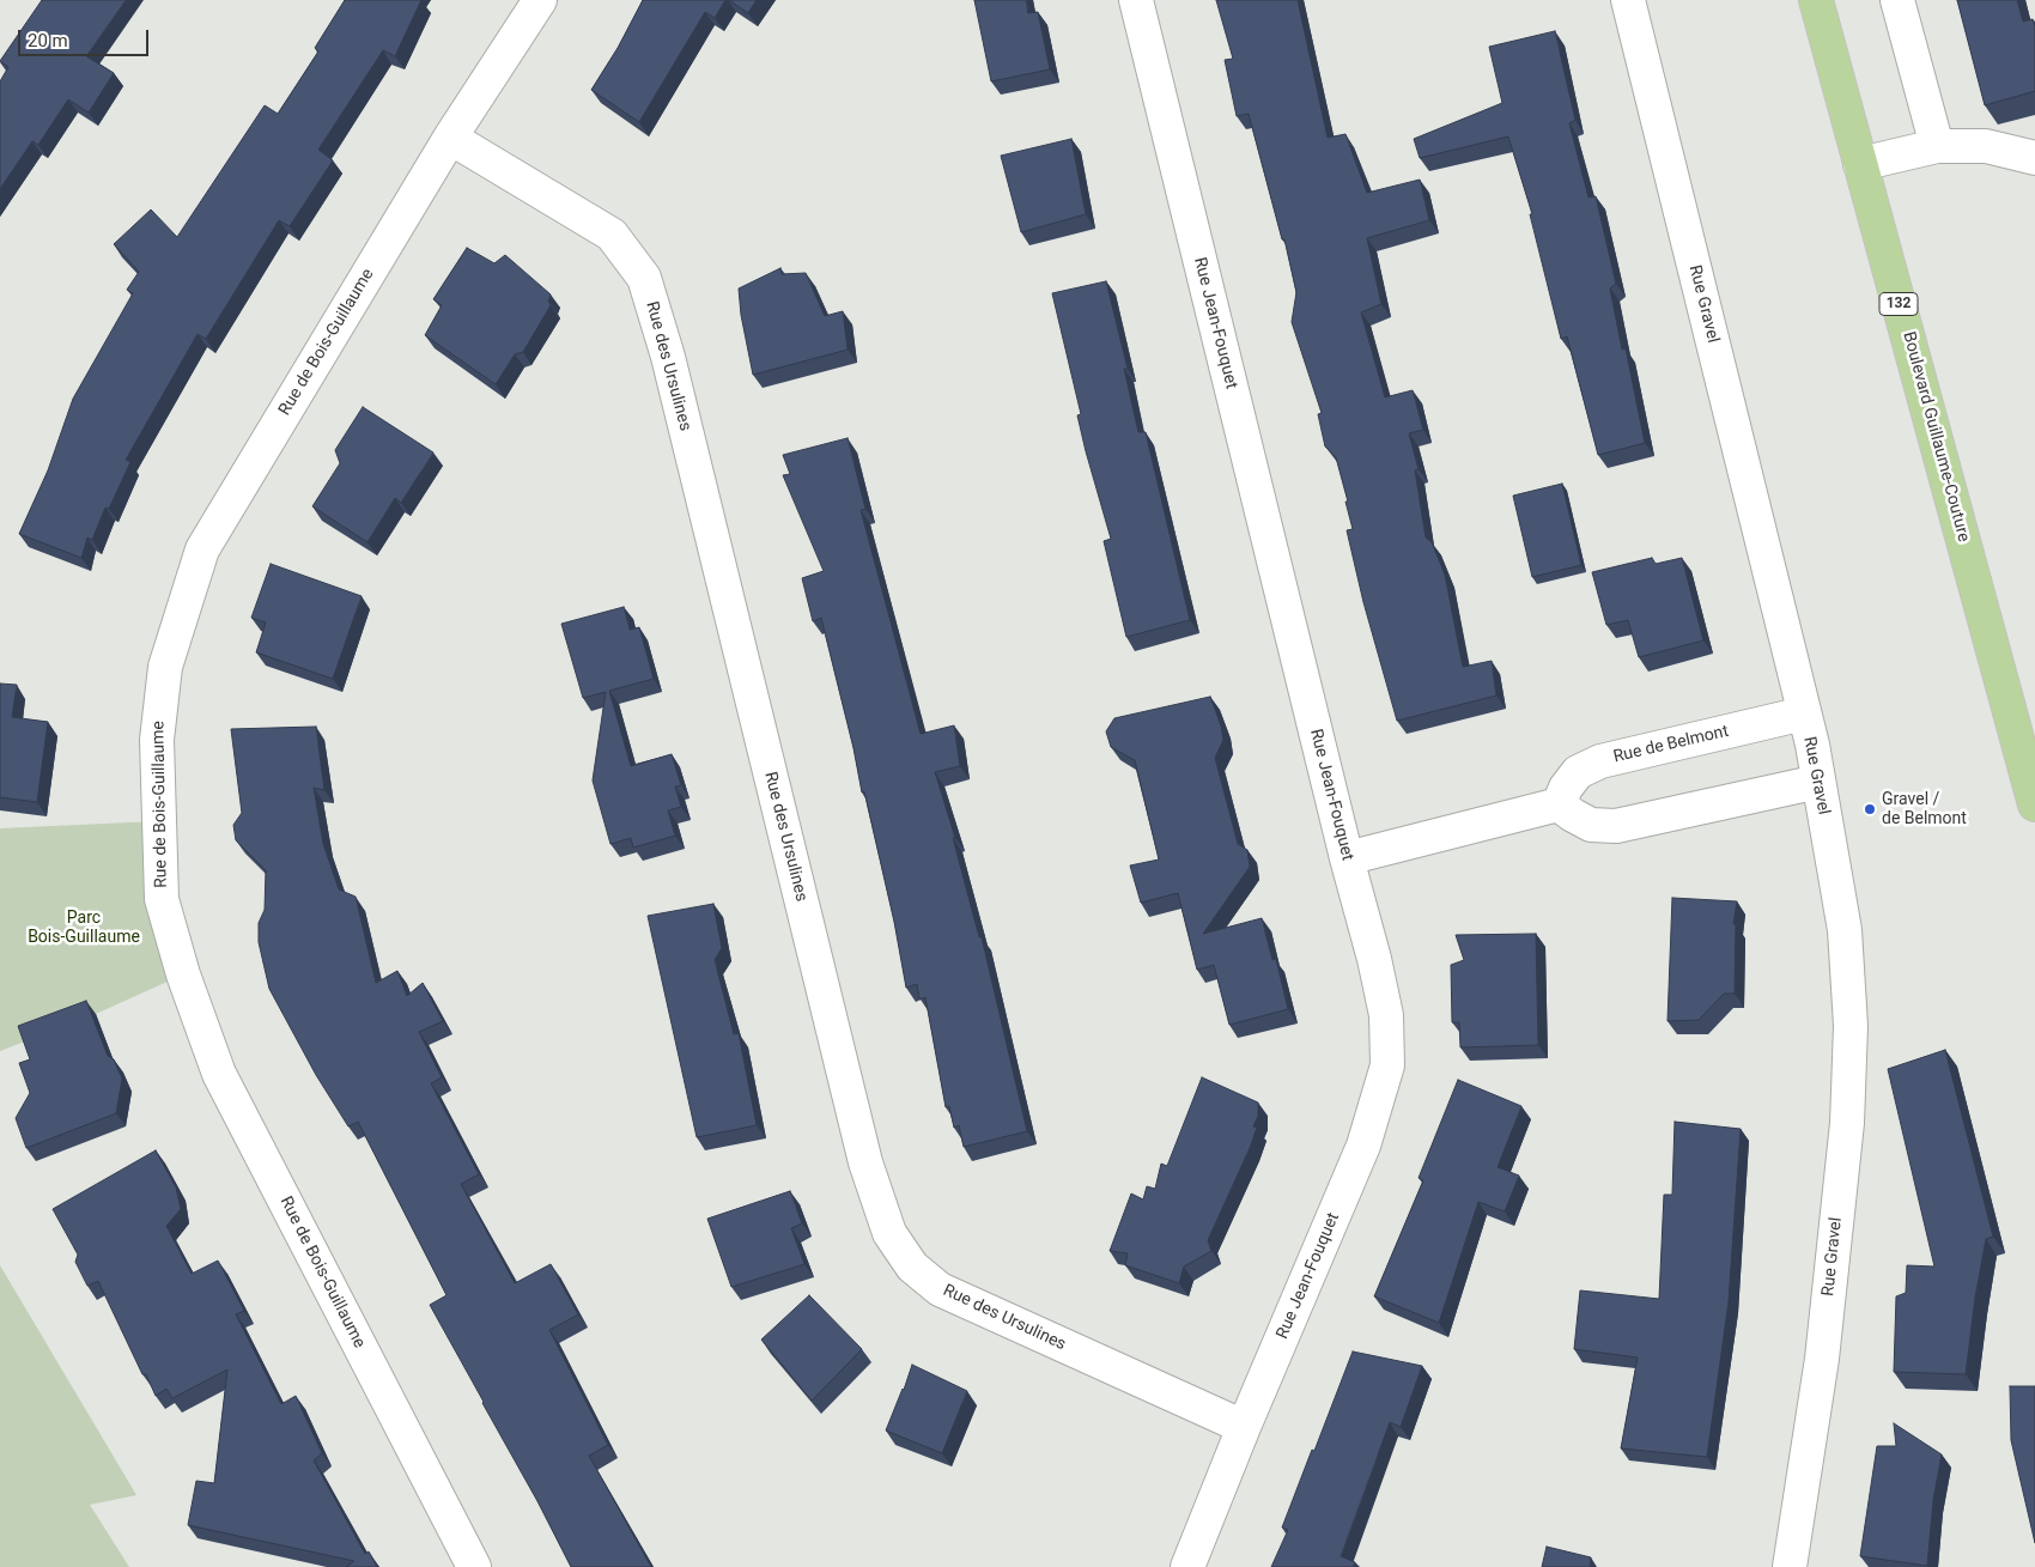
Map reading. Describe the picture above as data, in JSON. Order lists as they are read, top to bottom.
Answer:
{
  "streets": {
    "main road": ["132", "Boulevard Guillaume-Couture"],
    "street": [
      "Rue Gravel",
      "Rue Jean-Fouquet",
      "Rue de Bois-Guillaume",
      "Rue des Ursulines",
      "Rue de Belmont"
    ]
  },
  "crossings": [
    ["Rue Gravel", "Rue de Belmont"],
    ["Rue Jean-Fouquet", "Rue des Ursulines"],
    ["Rue de Bois-Guillaume", "Rue des Ursulines"]
  ],
  "parks": ["Parc Bois-Guillaume"],
  "places": ["Gravel / de Belmont"],
  "scale_bar": "20 m"
}
